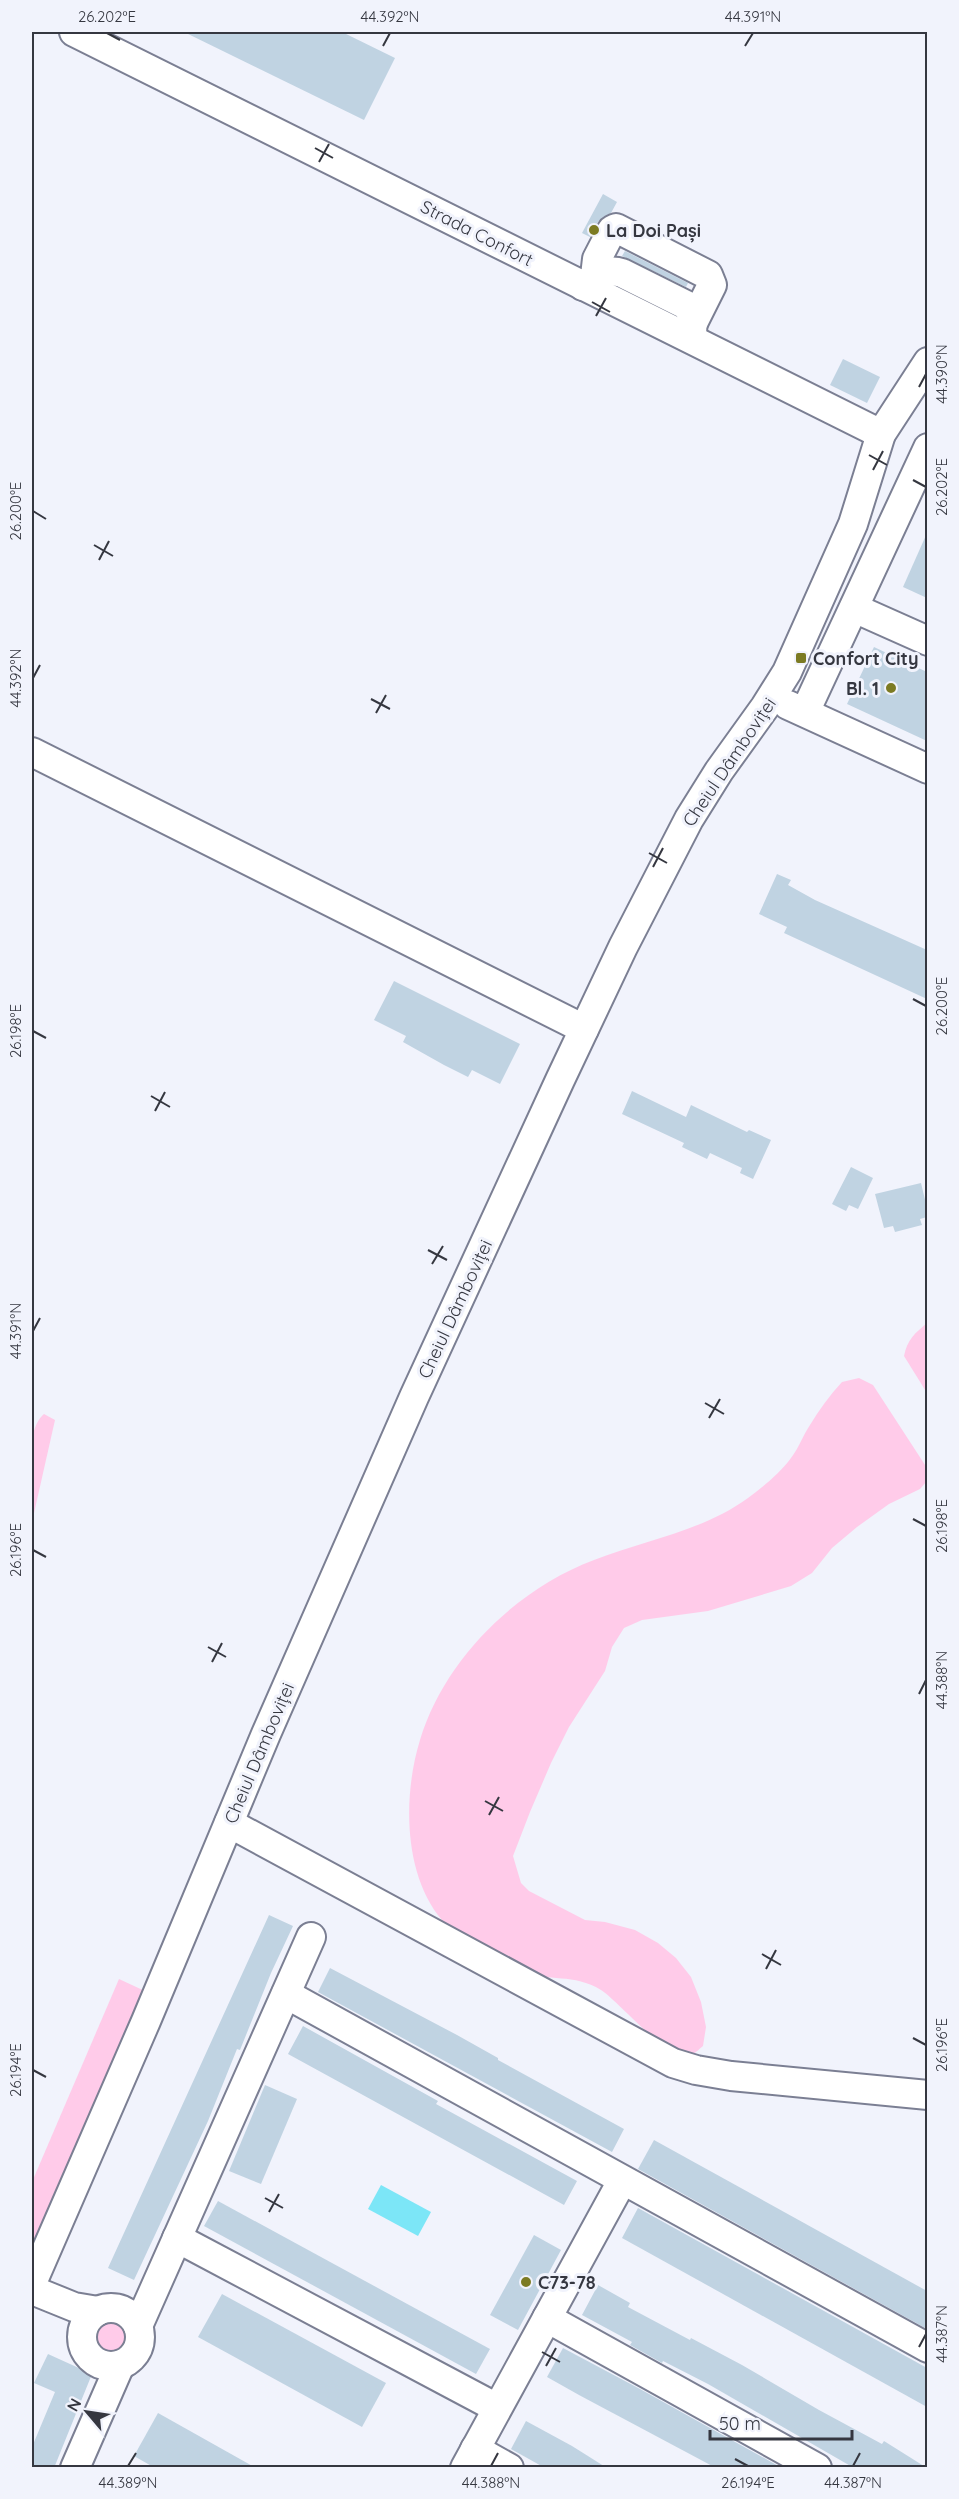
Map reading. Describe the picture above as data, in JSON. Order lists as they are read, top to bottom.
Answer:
{
  "streets": {
    "street": ["Strada Confort", "Cheiul Dâmboviței"]
  },
  "crossings": [
    ["Strada Confort", "Cheiul Dâmboviței"]
  ],
  "places": {
    "other": ["La Doi Pași", "Bl. 1", "C73-78"],
    "transit": ["Confort City"]
  },
  "scale_bar": "50 m",
  "north": "top left",
  "coordinates": [
    "26.202°E",
    "44.392°N",
    "44.391°N",
    "44.390°N",
    "26.200°E",
    "26.198°E",
    "26.196°E",
    "44.388°N",
    "26.194°E",
    "44.387°N",
    "44.389°N"
  ]
}
